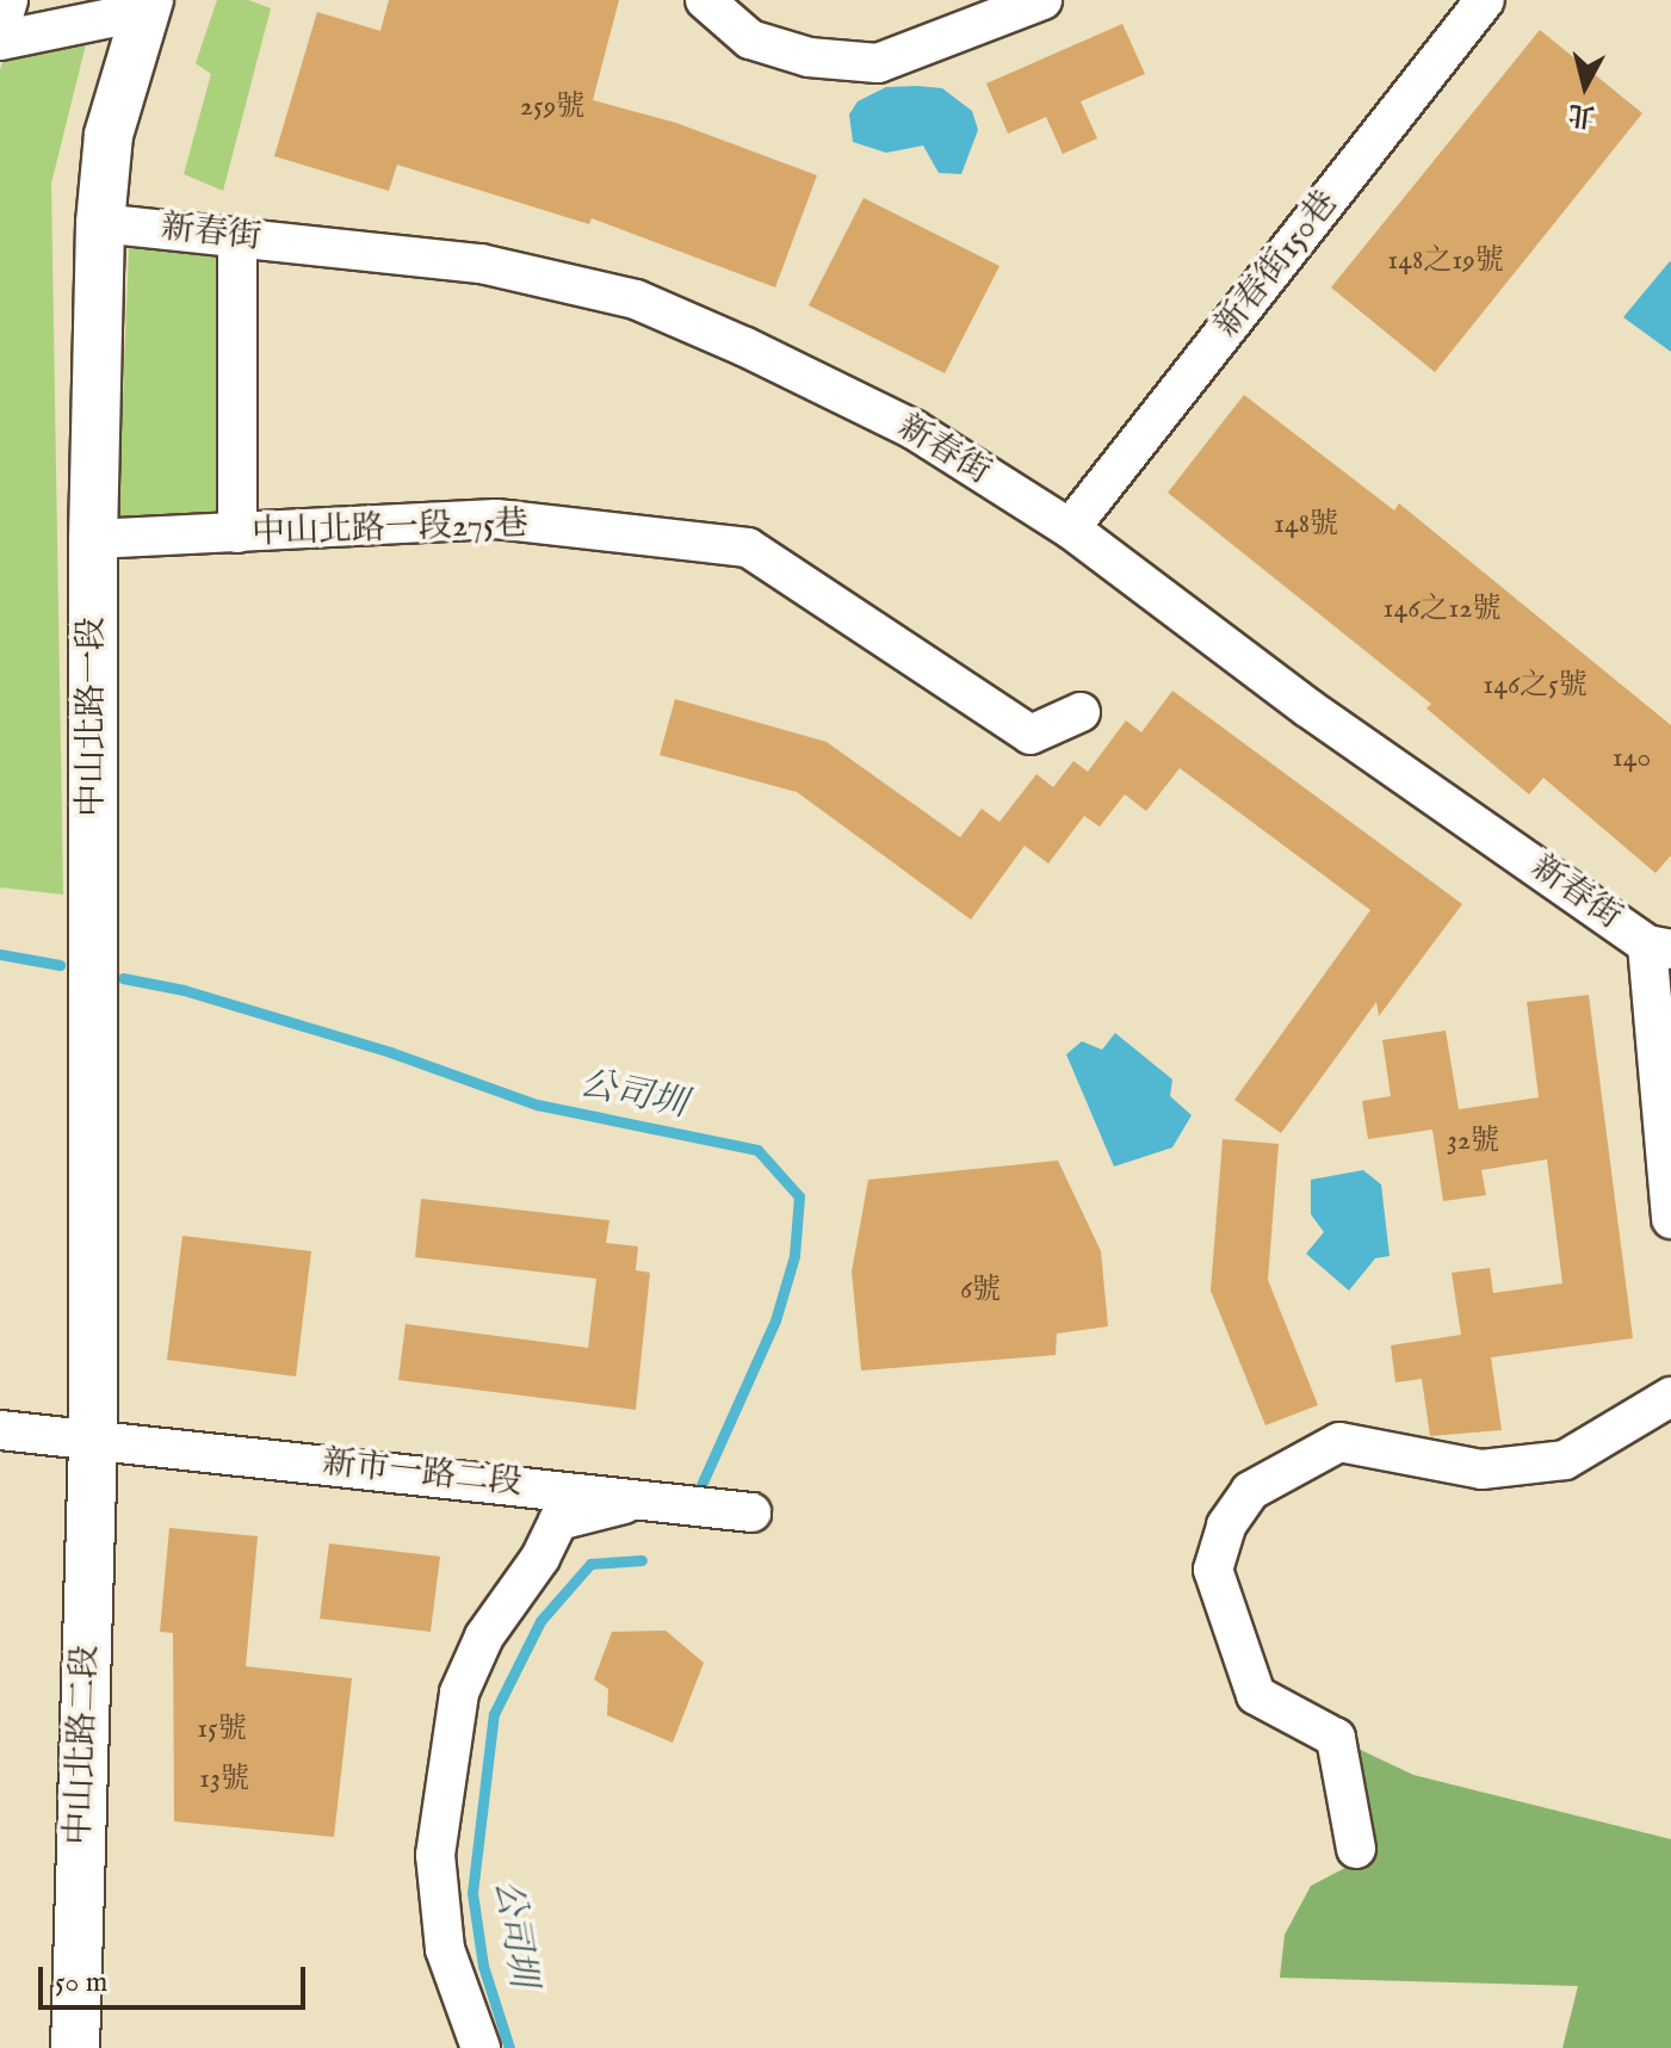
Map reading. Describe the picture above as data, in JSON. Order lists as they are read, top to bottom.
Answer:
{
  "streets": {
    "street": [
      "新春街",
      "新春街150巷",
      "中山北路一段275巷",
      "中山北路一段",
      "新市一路二段",
      "中山北路二段"
    ]
  },
  "crossings": [
    ["新春街", "新春街150巷"],
    ["新春街", "中山北路一段"],
    ["中山北路一段275巷", "中山北路一段"],
    ["中山北路一段", "新市一路二段"],
    ["中山北路一段", "中山北路二段"],
    ["新市一路二段", "中山北路二段"]
  ],
  "water": ["公司圳"],
  "house_numbers": [
    "259號",
    "148之19號",
    "148號",
    "146之12號",
    "146之5號",
    "140",
    "32號",
    "6號",
    "15號",
    "13號"
  ],
  "scale_bar": "50 m",
  "north": "bottom"
}
